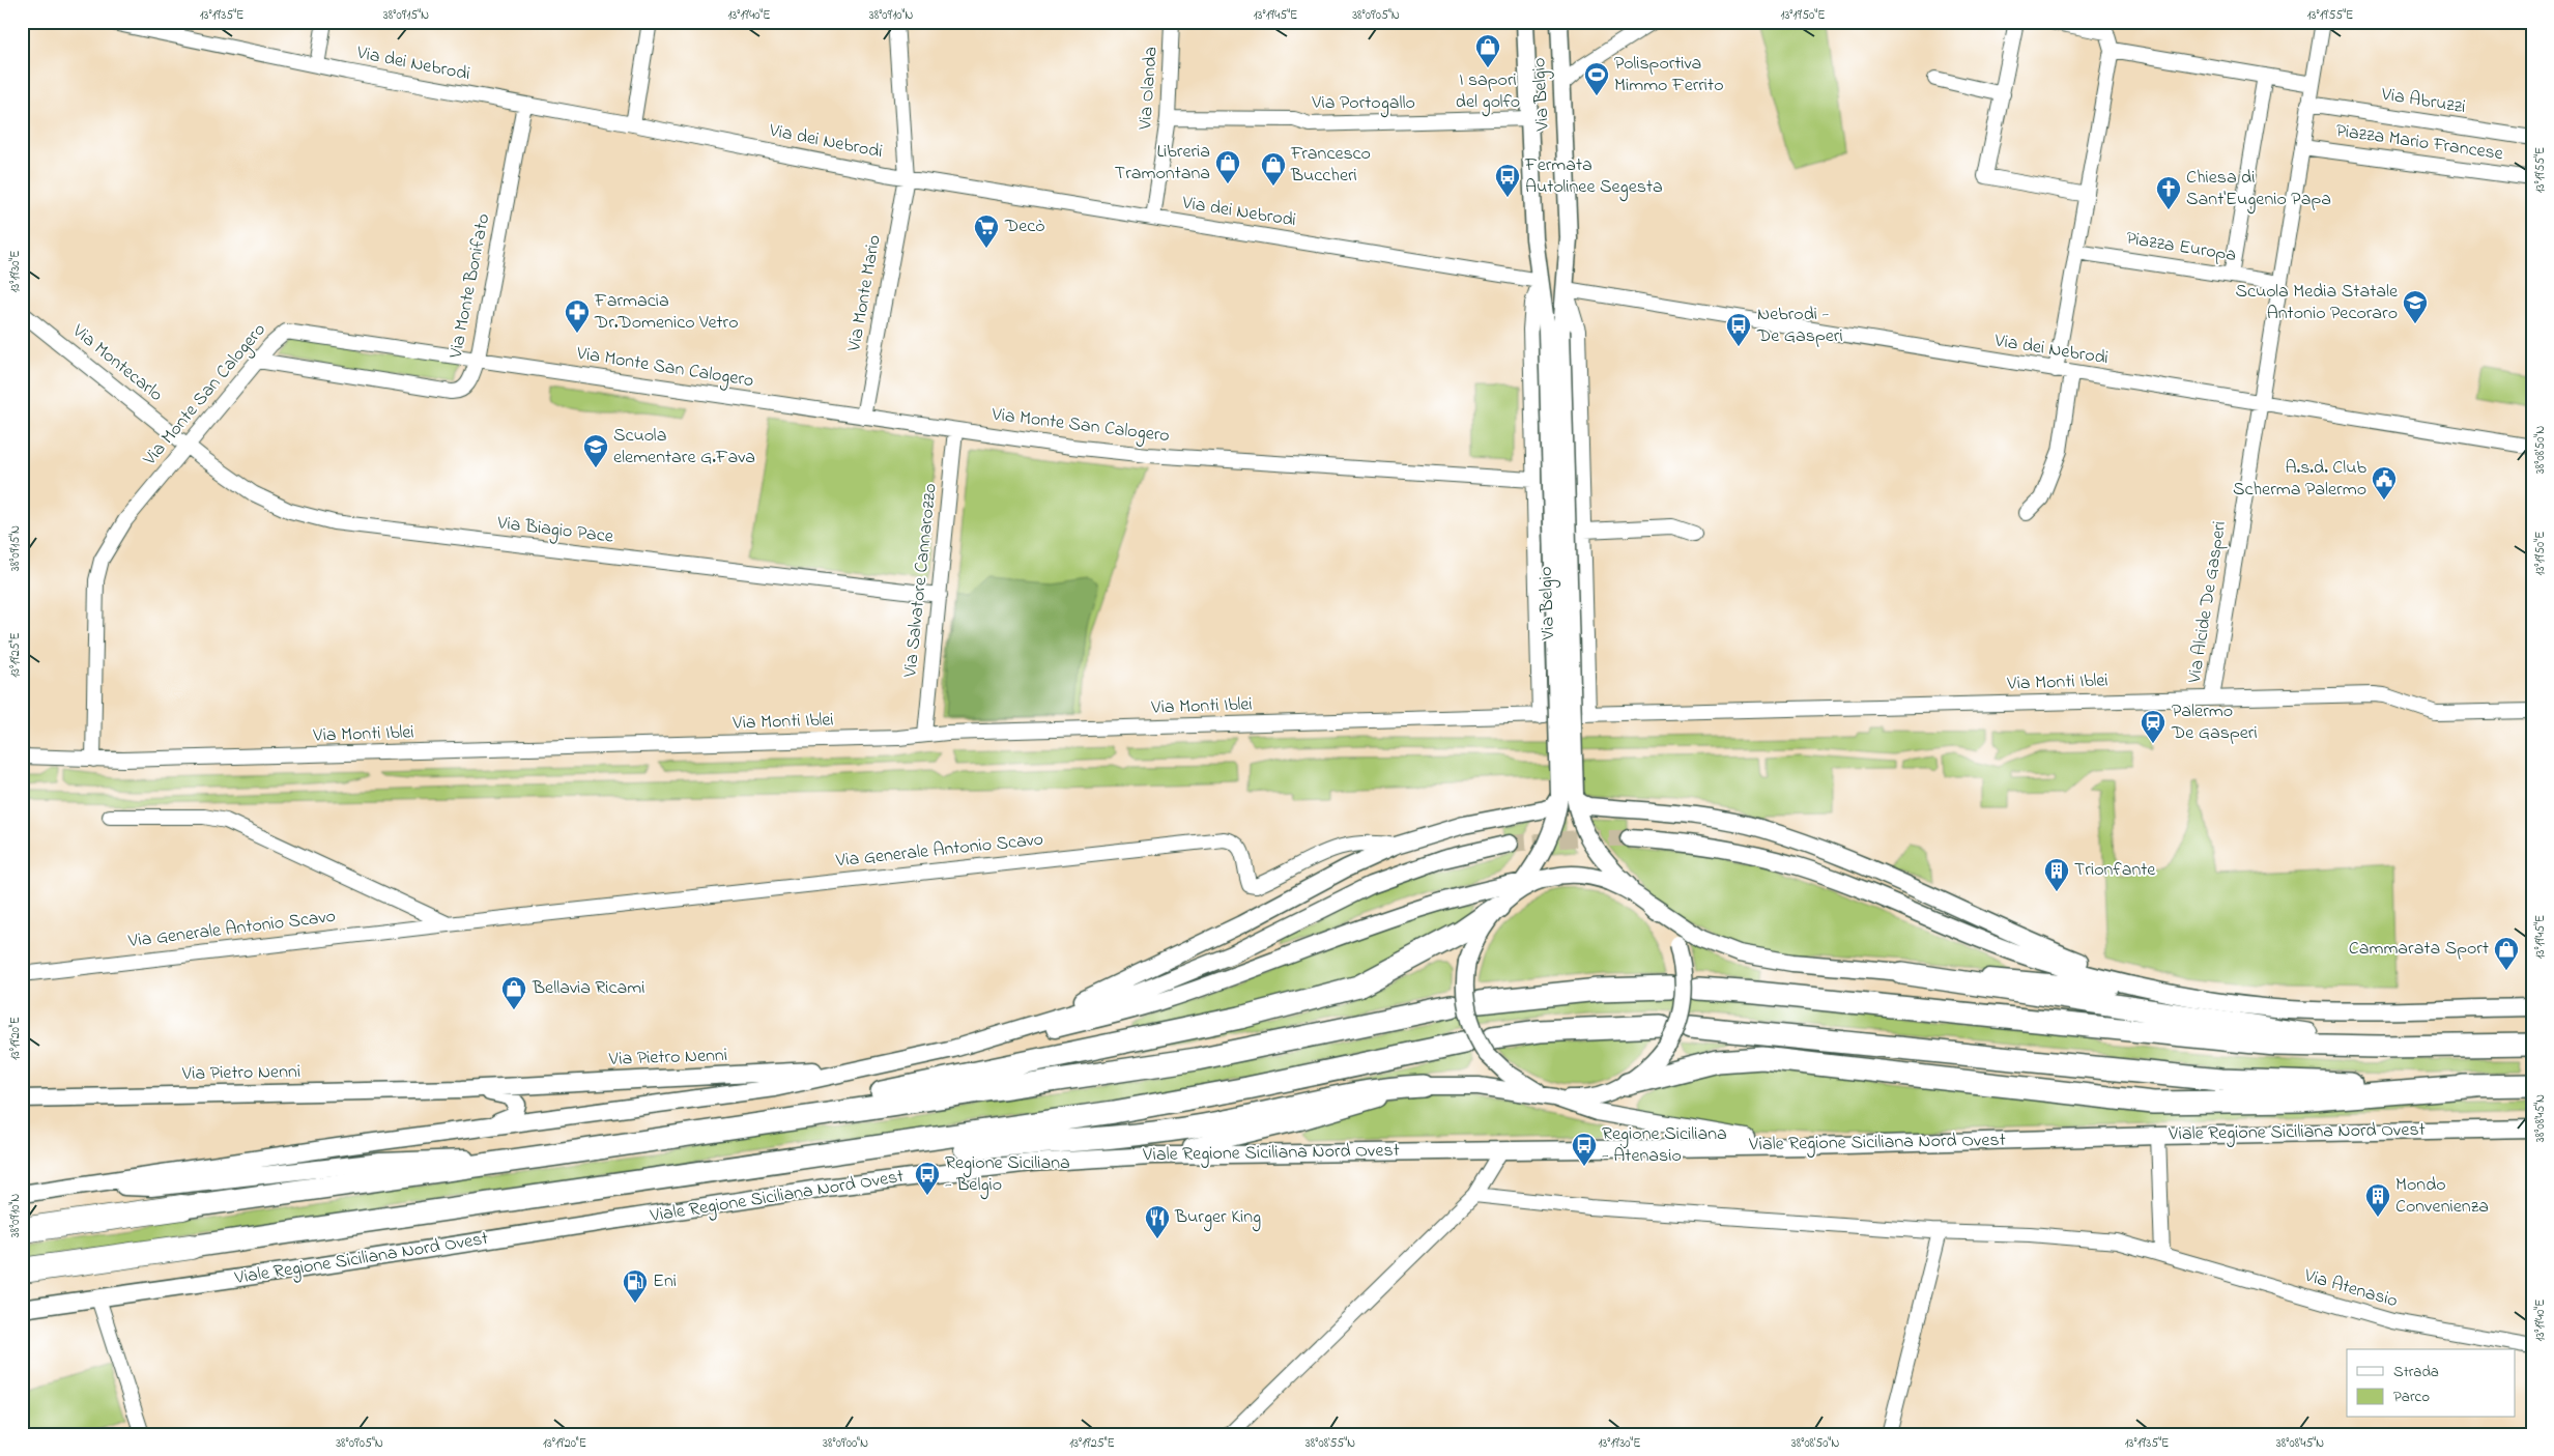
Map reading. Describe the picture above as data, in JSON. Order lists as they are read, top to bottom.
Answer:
{
  "streets": {
    "main road": ["Viale Regione Siciliana Nord Ovest"],
    "street": [
      "Via dei Nebrodi",
      "Via Olanda",
      "Via Belgio",
      "Via Abruzzi",
      "Via Portogallo",
      "Piazza Mario Francese",
      "Piazza Europa",
      "Via Monte Bonifato",
      "Via Monte Mario",
      "Via Montecarlo",
      "Via Monte San Calogero",
      "Via Biagio Pace",
      "Via Salvatore Cannarozzo",
      "Via Alcide De Gasperi",
      "Via Monti Iblei",
      "Via Generale Antonio Scavo",
      "Via Pietro Nenni",
      "Via Atenasio"
    ]
  },
  "crossings": [
    ["Via dei Nebrodi", "Via Olanda"],
    ["Via dei Nebrodi", "Via Belgio"],
    ["Via dei Nebrodi", "Via Monte Bonifato"],
    ["Via dei Nebrodi", "Via Monte Mario"],
    ["Via dei Nebrodi", "Via Alcide De Gasperi"],
    ["Via Olanda", "Via Portogallo"],
    ["Via Belgio", "Via Portogallo"],
    ["Via Belgio", "Via Monte San Calogero"],
    ["Via Belgio", "Via Monti Iblei"],
    ["Via Abruzzi", "Via Alcide De Gasperi"],
    ["Piazza Mario Francese", "Via Alcide De Gasperi"],
    ["Piazza Europa", "Via Alcide De Gasperi"],
    ["Via Monte Bonifato", "Via Monte San Calogero"],
    ["Via Monte Mario", "Via Monte San Calogero"],
    ["Via Montecarlo", "Via Monte San Calogero"],
    ["Via Montecarlo", "Via Biagio Pace"],
    ["Via Monte San Calogero", "Via Biagio Pace"],
    ["Via Monte San Calogero", "Via Salvatore Cannarozzo"],
    ["Via Monte San Calogero", "Via Monti Iblei"],
    ["Via Biagio Pace", "Via Salvatore Cannarozzo"],
    ["Via Salvatore Cannarozzo", "Via Monti Iblei"],
    ["Via Alcide De Gasperi", "Via Monti Iblei"]
  ],
  "places": {
    "shop": [
      "I sapori del golfo",
      "Libreria Tramontana",
      "Francesco Buccheri",
      "Cammarata Sport",
      "Bellavia Ricami"
    ],
    "sports": ["Polisportiva Mimmo Ferrito"],
    "bus stop": [
      "Fermata Autolinee Segesta",
      "Nebrodi - De Gasperi",
      "Regione Siciliana - Atenasio",
      "Regione Siciliana - Belgio"
    ],
    "church": ["Chiesa di Sant'Eugenio Papa"],
    "supermarket": ["Decò"],
    "school or university": ["Scuola Media Statale Antonio Pecoraro", "Scuola elementare G.Fava"],
    "pharmacy": ["Farmacia Dr.Domenico Vetro"],
    "public building": ["A.s.d. Club Scherma Palermo"],
    "station": ["Palermo De Gasperi"],
    "building": ["Trionfante", "Mondo Convenienza"],
    "restaurant": ["Burger King"],
    "fuel station": ["Eni"]
  },
  "legend": ["Strada", "Parco"],
  "coordinates": [
    "13°19'35\"E",
    "38°09'15\"N",
    "13°19'40\"E",
    "38°09'10\"N",
    "13°19'45\"E",
    "38°09'05\"N",
    "13°19'50\"E",
    "13°19'55\"E",
    "13°19'30\"E",
    "38°08'50\"N",
    "13°19'25\"E",
    "13°19'20\"E",
    "38°08'45\"N",
    "38°09'00\"N",
    "38°08'55\"N"
  ]
}
